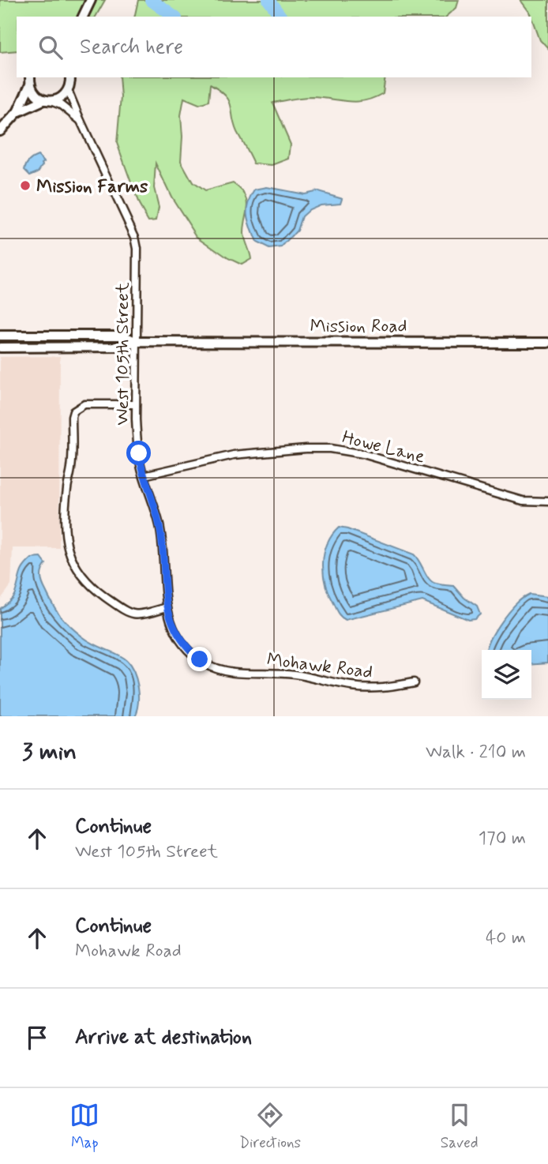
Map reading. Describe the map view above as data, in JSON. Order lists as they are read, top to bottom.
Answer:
{
  "streets": {
    "main road": ["Mission Road"],
    "street": ["West 105th Street", "Howe Lane", "Mohawk Road"]
  },
  "crossings": [
    ["Mission Road", "West 105th Street"],
    ["West 105th Street", "Howe Lane"],
    ["West 105th Street", "Mohawk Road"]
  ],
  "places": ["Mission Farms"],
  "page": {
    "search": "Search here",
    "heading": ["3 min", "Walk · 210 m"],
    "list": [
      ["Continue", "West 105th Street", "170 m"],
      ["Continue", "Mohawk Road", "40 m"],
      "Arrive at destination"
    ],
    "nav": ["Map", "Directions", "Saved"]
  }
}
